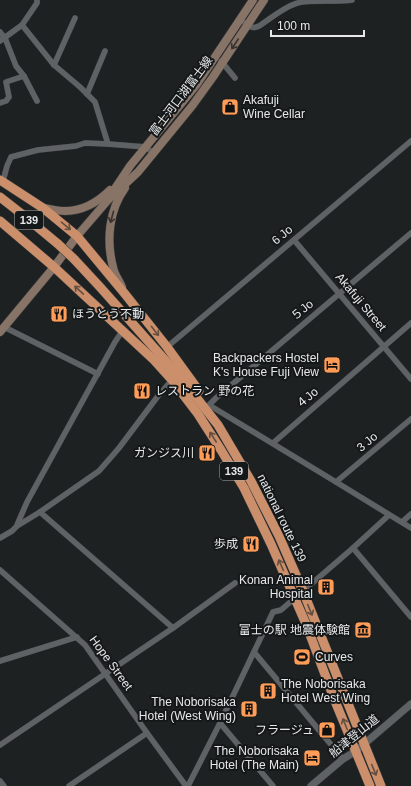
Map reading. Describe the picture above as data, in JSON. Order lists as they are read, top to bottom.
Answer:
{
  "streets": {
    "highway": ["139", "national route 139"],
    "main road": ["富士河口湖富士線"],
    "street": [
      "6 Jo",
      "Akafuji Street",
      "５Jo",
      "４Jo",
      "3 Jo",
      "Hope Street",
      "船津登山道"
    ]
  },
  "crossings": [
    ["富士河口湖富士線", "national route 139"],
    ["6 Jo", "Akafuji Street"],
    ["Akafuji Street", "５Jo"],
    ["Akafuji Street", "４Jo"],
    ["national route 139", "船津登山道"]
  ],
  "places": {
    "shop": ["Akafuji Wine Cellar", "フラージュ"],
    "restaurant": [
      "ほうとう不動",
      "レストラン 野の花",
      "ガンジス川",
      "歩成"
    ],
    "hotel": ["Backpackers Hostel K's House Fuji View", "The Noborisaka Hotel (The Main)"],
    "building": ["Konan Animal Hospital", "The Noborisaka Hotel West Wing", "The Noborisaka Hotel (West Wing)"],
    "museum": ["富士の駅 地震体験館"],
    "sports": ["Curves"]
  },
  "scale_bar": "100 m"
}
